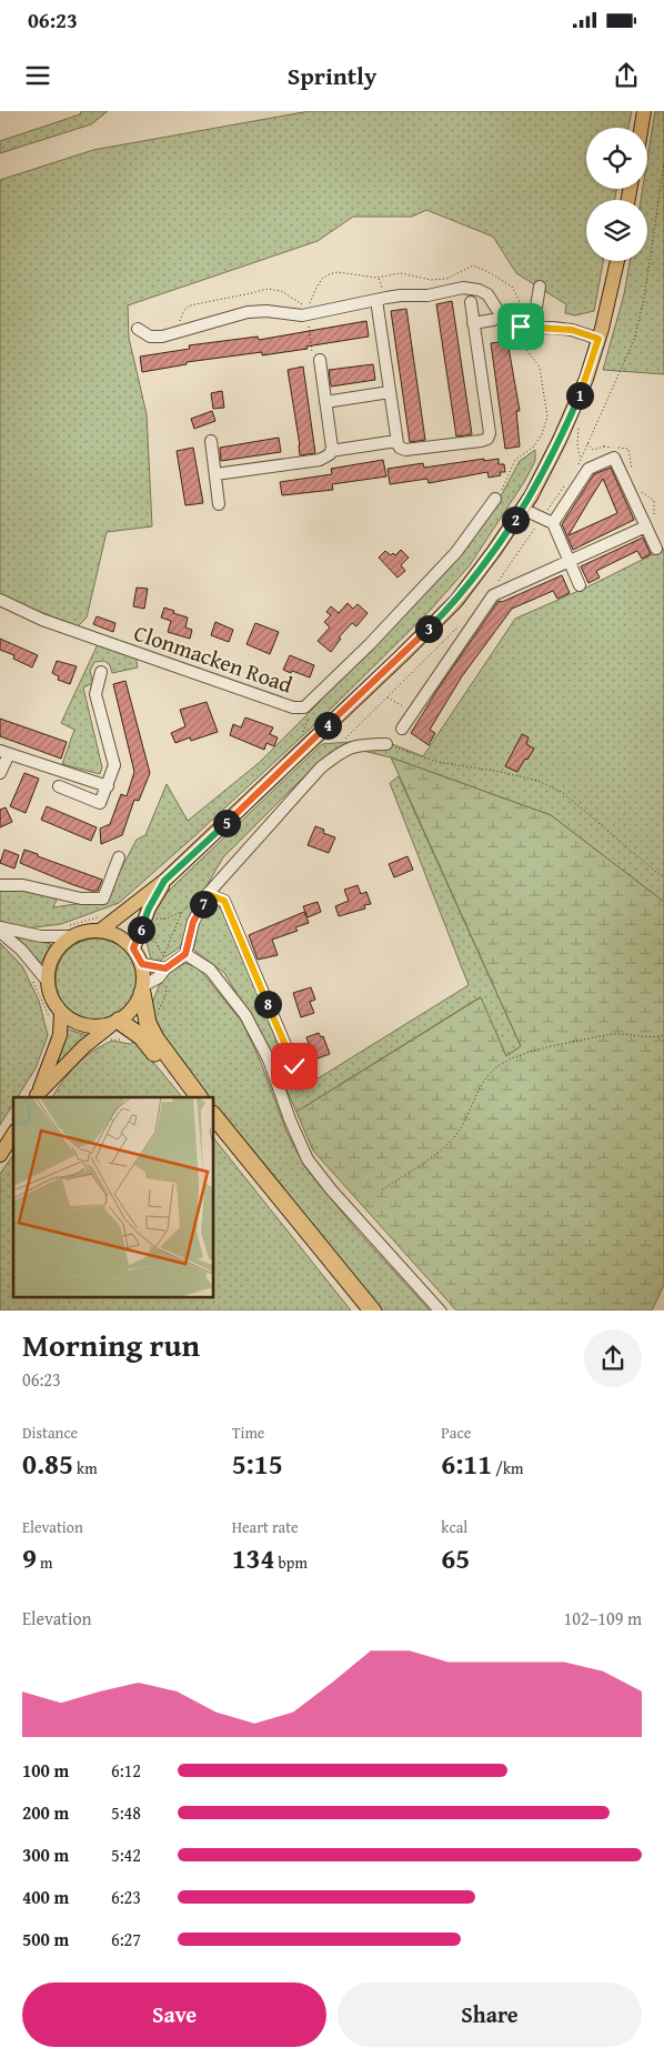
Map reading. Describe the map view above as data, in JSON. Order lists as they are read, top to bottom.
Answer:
{
  "streets": {
    "street": ["Clonmacken Road"]
  },
  "page": {
    "status": "06:23",
    "header": "Sprintly",
    "pins": [
      "1",
      "2",
      "3",
      "4",
      "5",
      "7",
      "6",
      "8"
    ],
    "heading": ["Morning run", "06:23"],
    "stats": [
      ["Distance", "0.85 km"],
      ["Time", "5:15"],
      ["Pace", "6:11 /km"],
      ["Elevation", "9 m"],
      ["Heart rate", "134 bpm"],
      ["kcal", "65"]
    ],
    "chart": ["Elevation", "102–109 m"],
    "list": [
      {
        "name": "100 m",
        "note": "6:12"
      },
      {
        "name": "200 m",
        "note": "5:48"
      },
      {
        "name": "300 m",
        "note": "5:42"
      },
      {
        "name": "400 m",
        "note": "6:23"
      },
      {
        "name": "500 m",
        "note": "6:27"
      }
    ],
    "buttons": ["Save", "Share"]
  }
}
